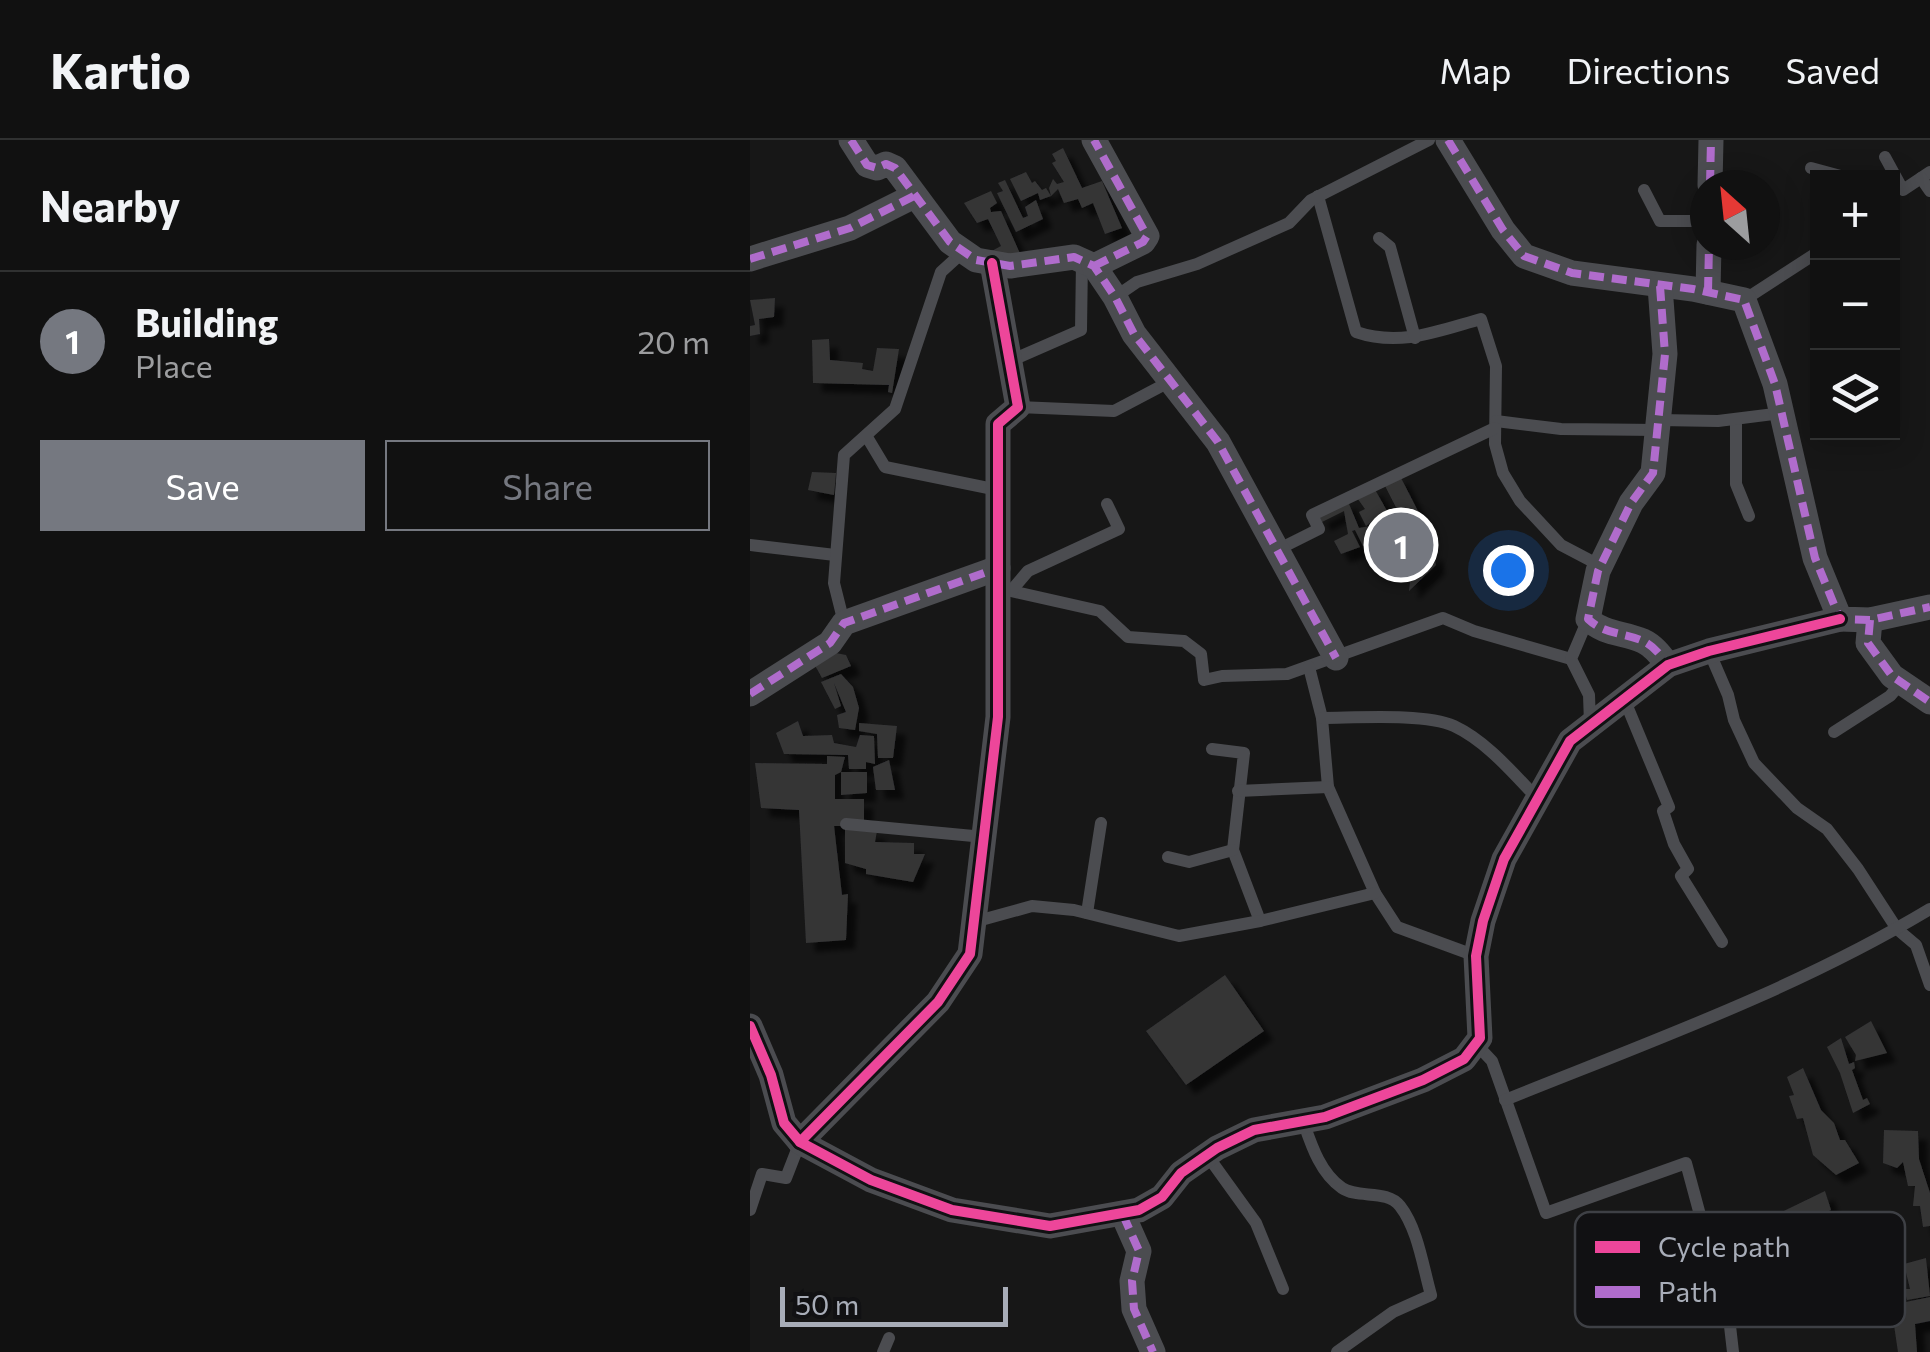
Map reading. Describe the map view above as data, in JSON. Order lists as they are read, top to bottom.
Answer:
{
  "legend": ["Cycle path", "Path"],
  "scale_bar": "50 m",
  "north": "top left",
  "page": {
    "header": "Kartio",
    "nav": ["Map", "Directions", "Saved"],
    "heading": "Nearby",
    "map_buttons": ["+", "−"],
    "list": [
      {
        "mark": "1",
        "name": "Building",
        "note": "Place",
        "value": "20 m"
      }
    ],
    "buttons": ["Save", "Share"],
    "pins": "1",
    "scale": "50 m"
  }
}
